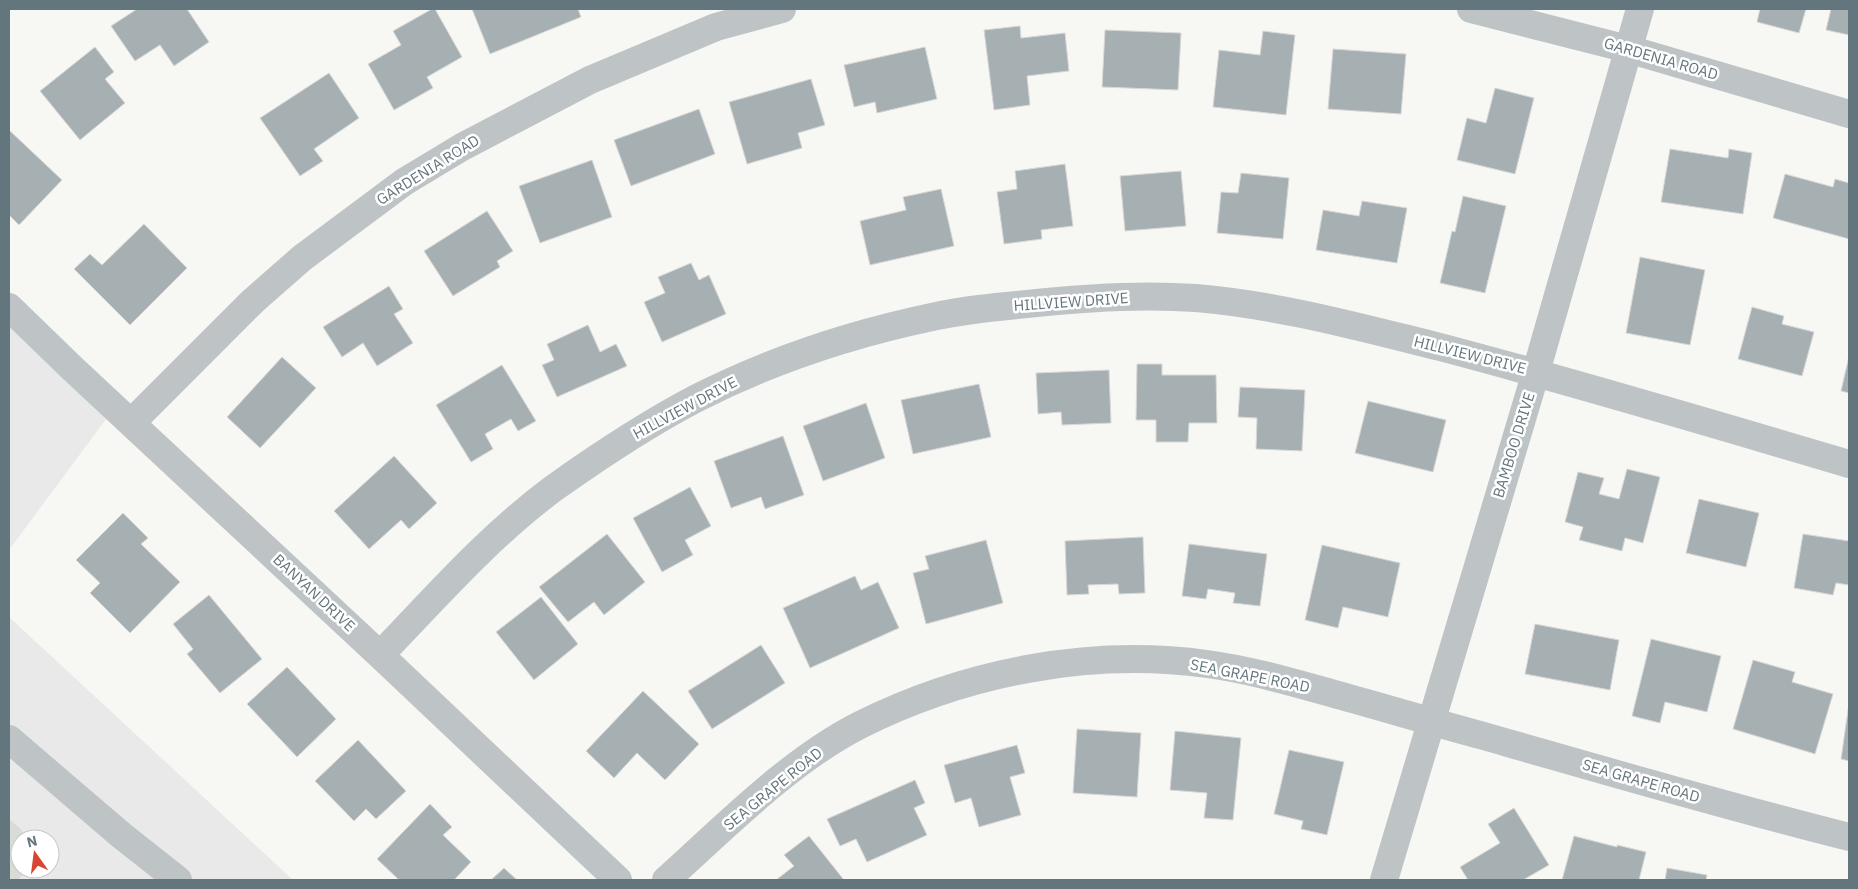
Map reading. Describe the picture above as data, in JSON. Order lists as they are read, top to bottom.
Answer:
{
  "streets": {
    "street": [
      "GARDENIA ROAD",
      "HILLVIEW DRIVE",
      "BAMBOO DRIVE",
      "BANYAN DRIVE",
      "SEA GRAPE ROAD"
    ]
  },
  "crossings": [
    ["GARDENIA ROAD", "BAMBOO DRIVE"],
    ["GARDENIA ROAD", "BANYAN DRIVE"],
    ["HILLVIEW DRIVE", "BAMBOO DRIVE"],
    ["HILLVIEW DRIVE", "BANYAN DRIVE"],
    ["BAMBOO DRIVE", "SEA GRAPE ROAD"]
  ],
  "north": "top"
}
